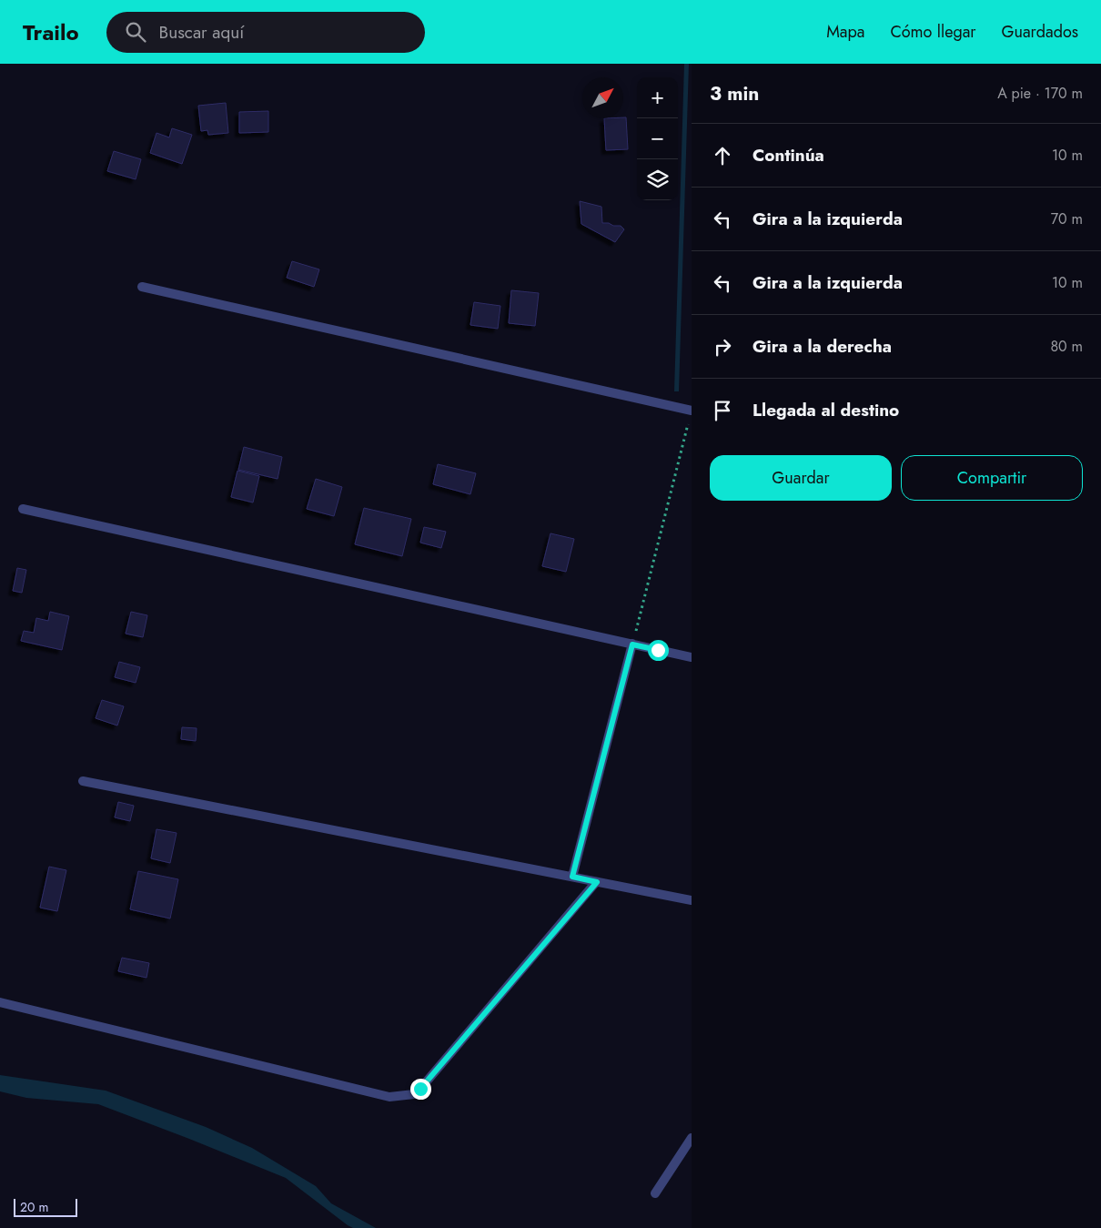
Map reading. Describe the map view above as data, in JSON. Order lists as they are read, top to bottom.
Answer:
{
  "scale_bar": "20 m",
  "north": "top right",
  "page": {
    "header": "Trailo",
    "search": "Buscar aquí",
    "nav": ["Mapa", "Cómo llegar", "Guardados"],
    "heading": ["3 min", "A pie · 170 m"],
    "map_buttons": ["+", "−"],
    "list": [
      ["Continúa", "10 m"],
      ["Gira a la izquierda", "70 m"],
      ["Gira a la izquierda", "10 m"],
      ["Gira a la derecha", "80 m"],
      "Llegada al destino"
    ],
    "buttons": ["Guardar", "Compartir"],
    "scale": "20 m"
  }
}
